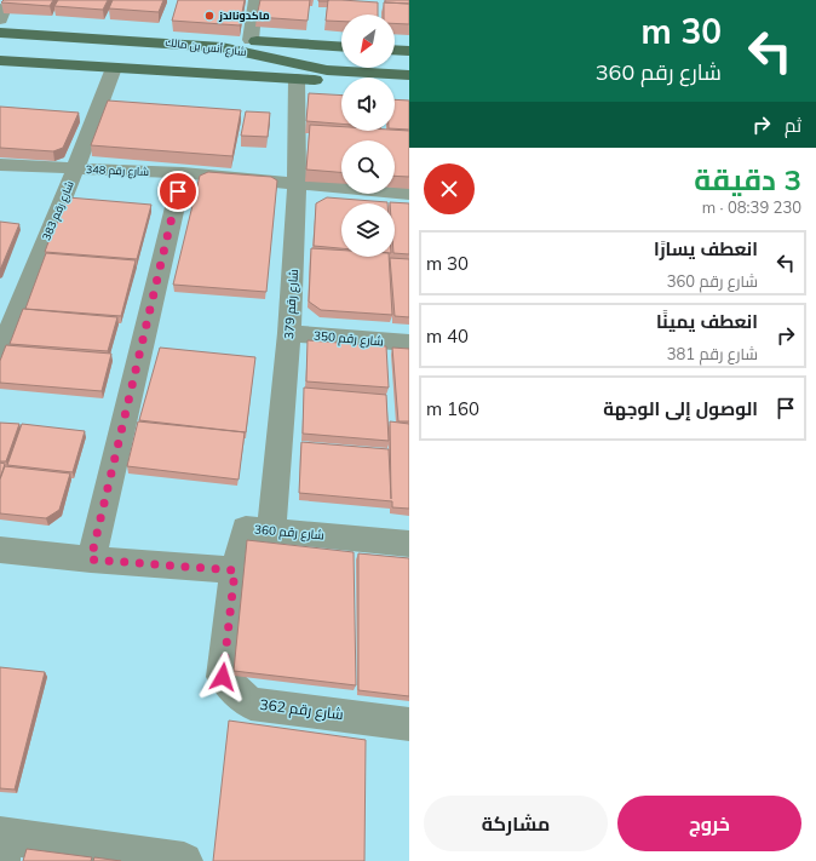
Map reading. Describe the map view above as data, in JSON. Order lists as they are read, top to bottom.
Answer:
{
  "streets": {
    "main road": ["شارع أنس بن مالك"],
    "street": [
      "شارع رقم 348",
      "شارع رقم 383",
      "شارع رقم 379",
      "شارع رقم 350",
      "شارع رقم 360",
      "شارع رقم 362"
    ]
  },
  "crossings": [
    ["شارع أنس بن مالك", "شارع رقم 383"],
    ["شارع أنس بن مالك", "شارع رقم 379"],
    ["شارع رقم 348", "شارع رقم 383"],
    ["شارع رقم 348", "شارع رقم 379"],
    ["شارع رقم 379", "شارع رقم 350"],
    ["شارع رقم 379", "شارع رقم 360"],
    ["شارع رقم 360", "شارع رقم 362"]
  ],
  "places": ["ماكدونالدز"],
  "north": "bottom left",
  "page": {
    "turn": ["30 m", "شارع رقم 360"],
    "then": "ثم",
    "heading": ["3 دقيقة", "230 m · 08:39"],
    "list": [
      {
        "name": "انعطف يسارًا",
        "note": "شارع رقم 360",
        "value": "30 m"
      },
      {
        "name": "انعطف يمينًا",
        "note": "شارع رقم 381",
        "value": "40 m"
      },
      {
        "name": "الوصول إلى الوجهة",
        "value": "160 m"
      }
    ],
    "buttons": ["خروج", "مشاركة"]
  }
}
